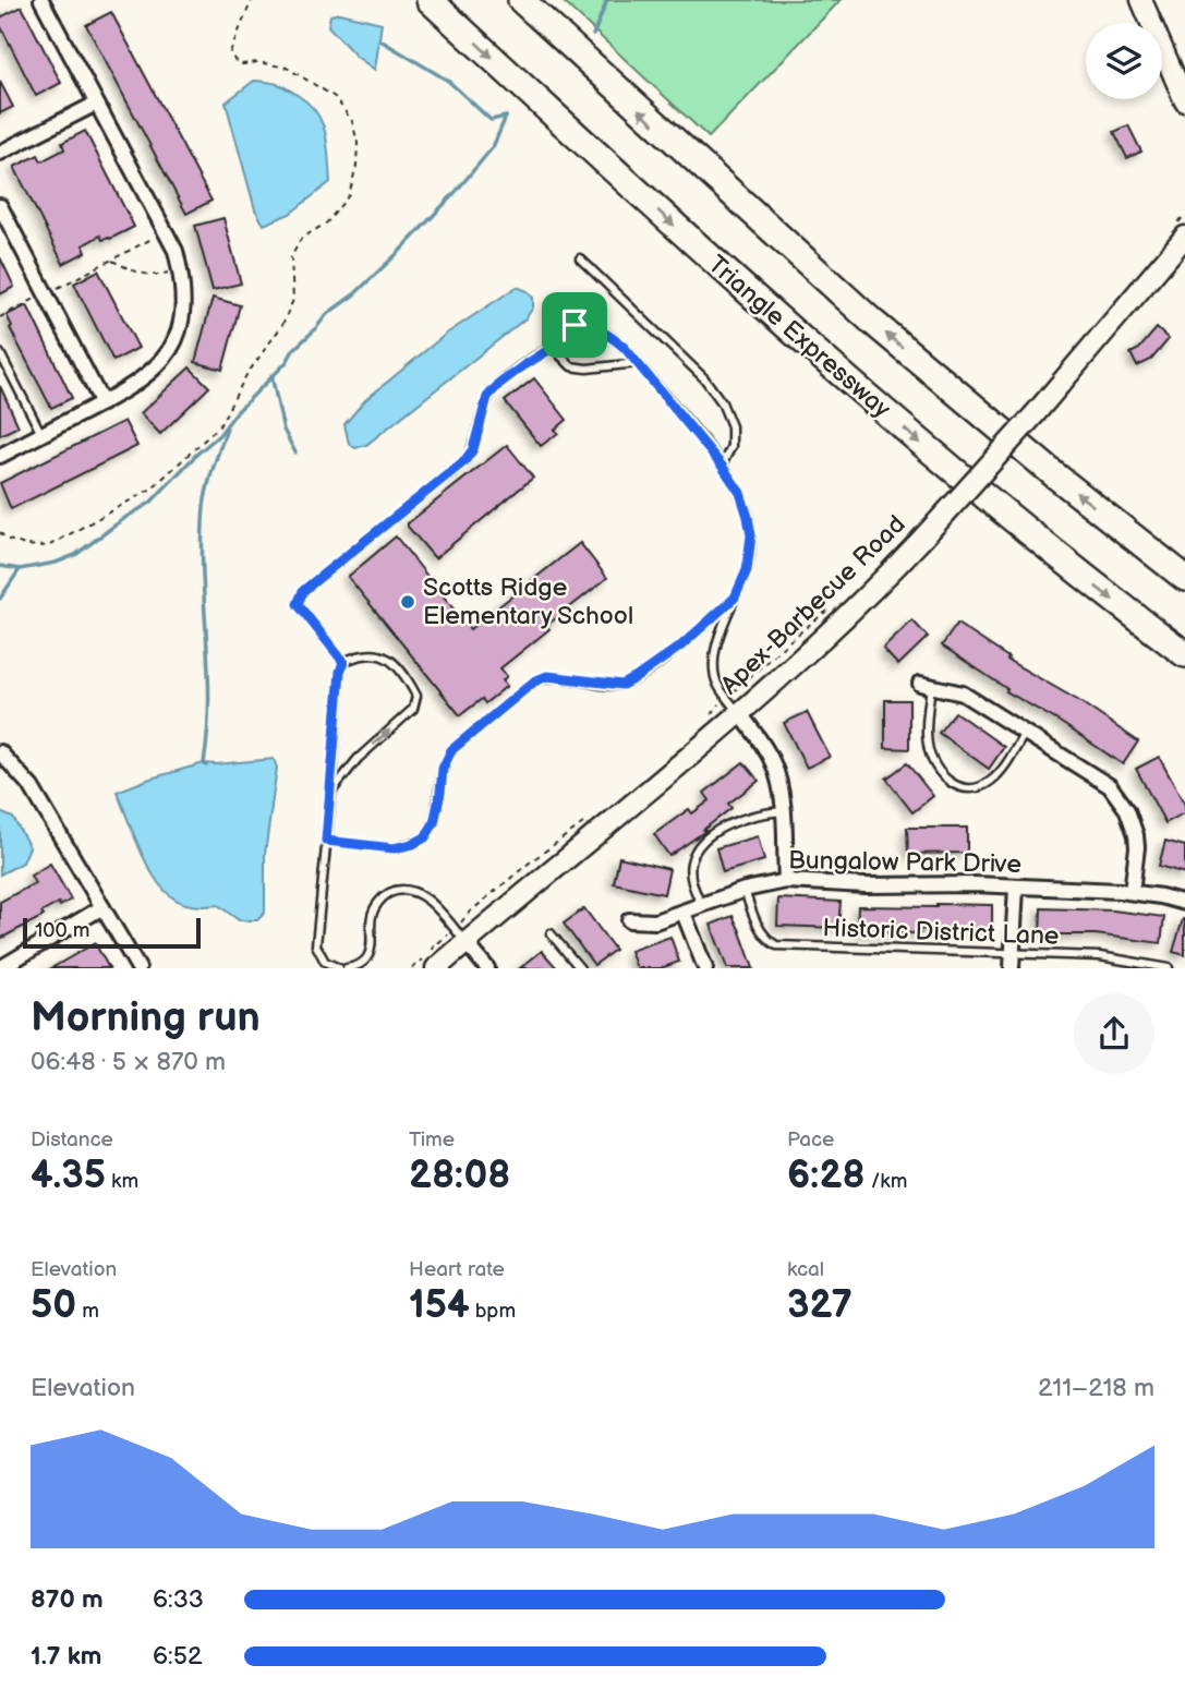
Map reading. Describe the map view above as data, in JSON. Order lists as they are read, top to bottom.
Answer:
{
  "streets": {
    "highway": ["Triangle Expressway"],
    "street": ["Apex-Barbecue Road", "Bungalow Park Drive"],
    "lane": ["Historic District Lane"]
  },
  "crossings": [
    ["Bungalow Park Drive", "Historic District Lane"]
  ],
  "places": ["Scotts Ridge Elementary School"],
  "scale_bar": "100 m",
  "page": {
    "scale": "100 m",
    "heading": ["Morning run", "06:48 · 5 × 870 m"],
    "stats": [
      ["Distance", "4.35 km"],
      ["Time", "28:08"],
      ["Pace", "6:28 /km"],
      ["Elevation", "50 m"],
      ["Heart rate", "154 bpm"],
      ["kcal", "327"]
    ],
    "chart": ["Elevation", "211–218 m"],
    "list": [
      {
        "name": "870 m",
        "note": "6:33"
      },
      {
        "name": "1.7 km",
        "note": "6:52"
      }
    ]
  }
}
